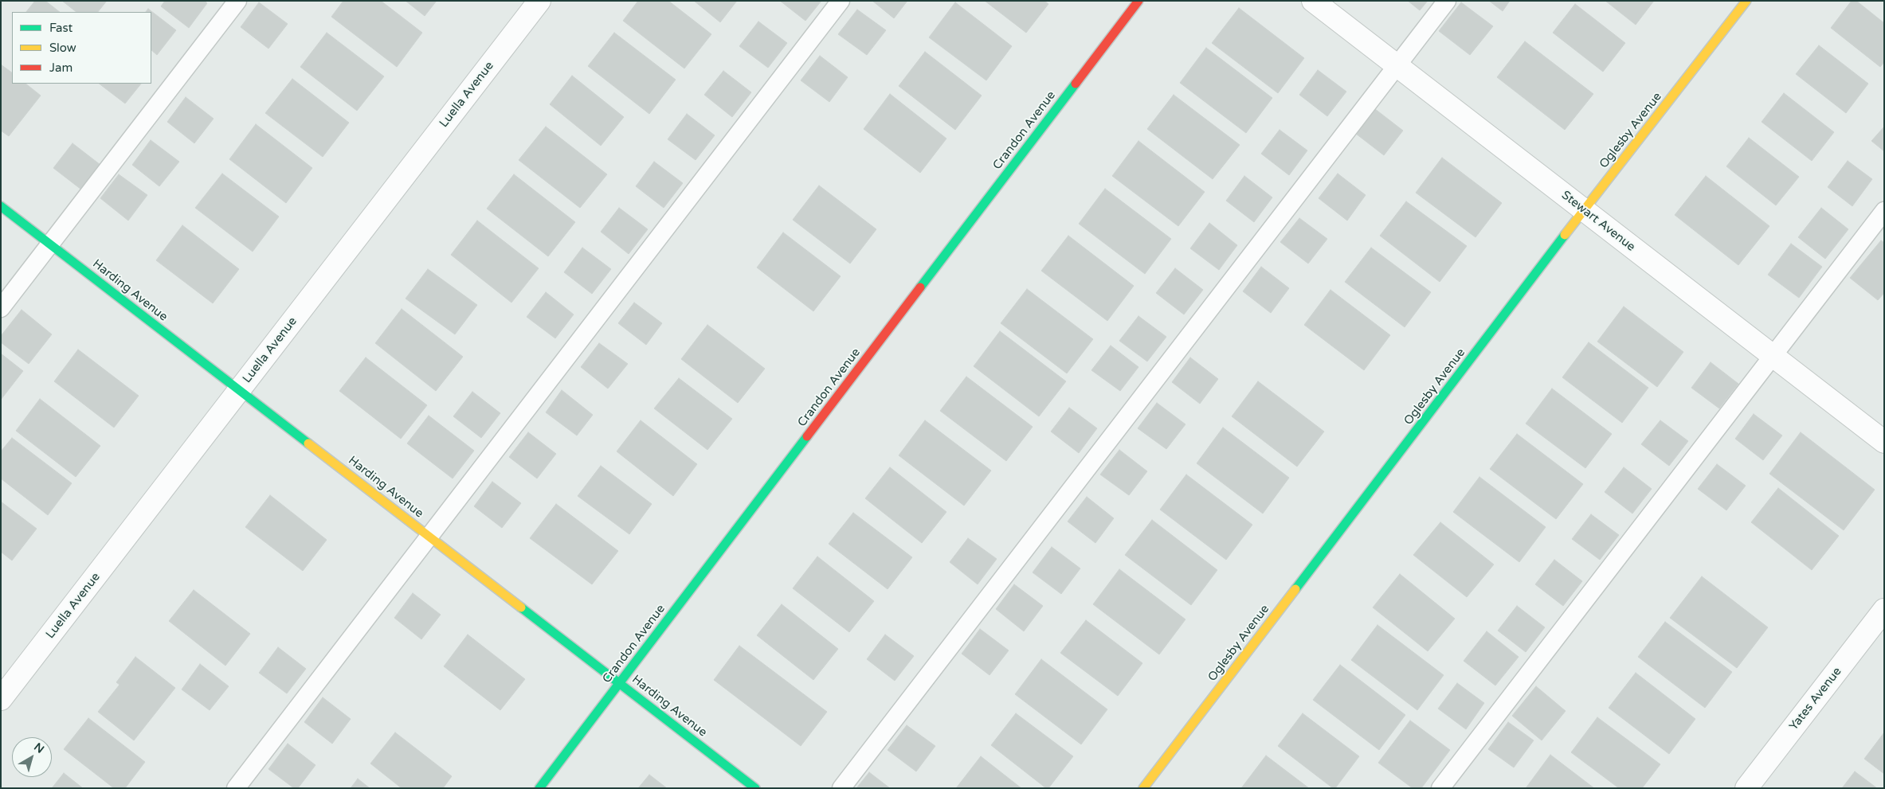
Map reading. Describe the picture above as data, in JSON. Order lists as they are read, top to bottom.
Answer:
{
  "streets": {
    "street": [
      "Luella Avenue",
      "Crandon Avenue",
      "Oglesby Avenue",
      "Stewart Avenue",
      "Harding Avenue",
      "Yates Avenue"
    ]
  },
  "crossings": [
    ["Luella Avenue", "Harding Avenue"],
    ["Crandon Avenue", "Harding Avenue"],
    ["Oglesby Avenue", "Stewart Avenue"]
  ],
  "legend": ["Fast", "Slow", "Jam"],
  "north": "top right"
}
